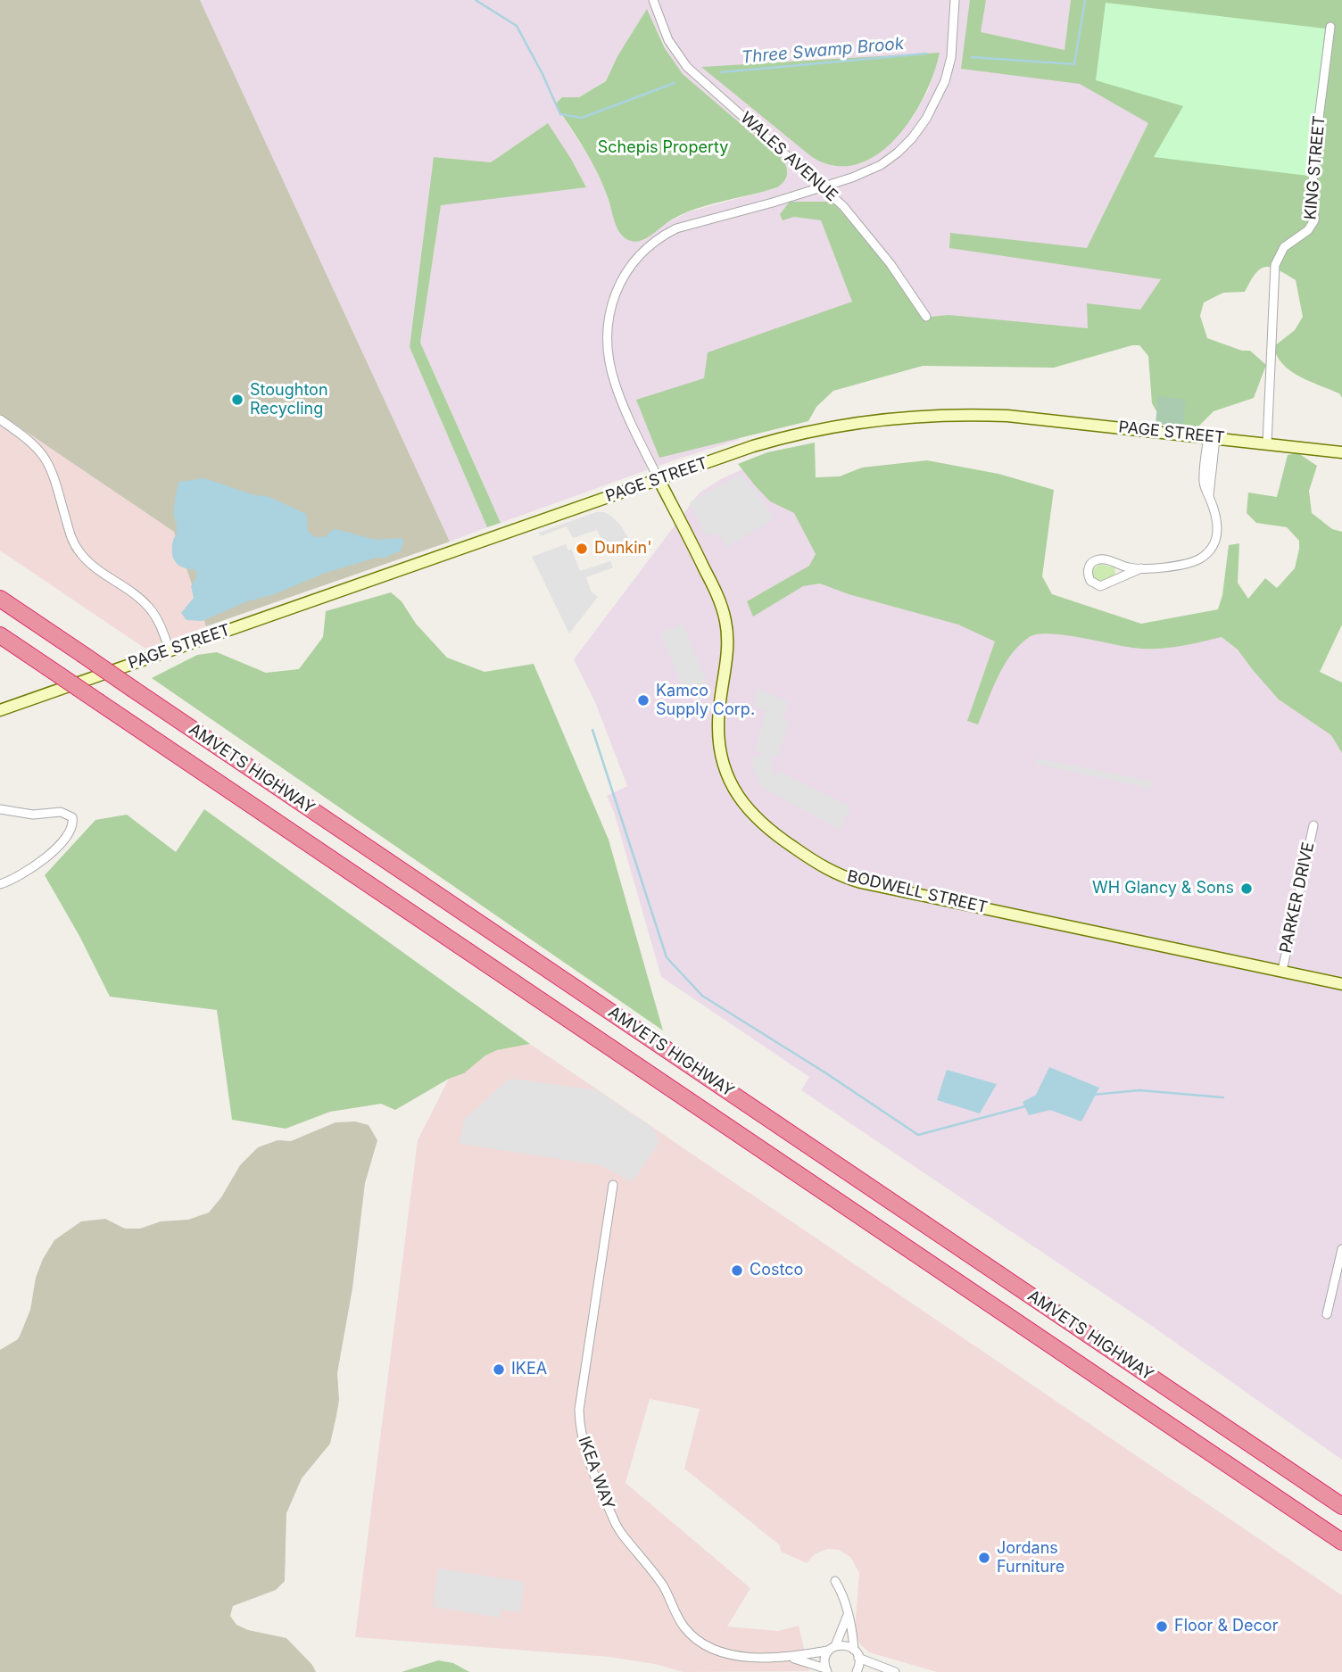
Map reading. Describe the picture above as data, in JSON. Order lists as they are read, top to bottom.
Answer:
{
  "streets": {
    "highway": ["AMVETS HIGHWAY"],
    "main road": ["PAGE STREET", "BODWELL STREET"],
    "street": [
      "WALES AVENUE",
      "KING STREET",
      "PARKER DRIVE",
      "IKEA WAY"
    ]
  },
  "crossings": [
    ["KING STREET", "PAGE STREET"],
    ["PAGE STREET", "BODWELL STREET"],
    ["BODWELL STREET", "PARKER DRIVE"]
  ],
  "water": ["Three Swamp Brook"],
  "parks": ["Schepis Property"],
  "places": [
    "Stoughton Recycling",
    "Dunkin'",
    "Kamco Supply Corp.",
    "WH Glancy & Sons",
    "Costco",
    "IKEA",
    "Jordans Furniture",
    "Floor & Decor"
  ]
}
